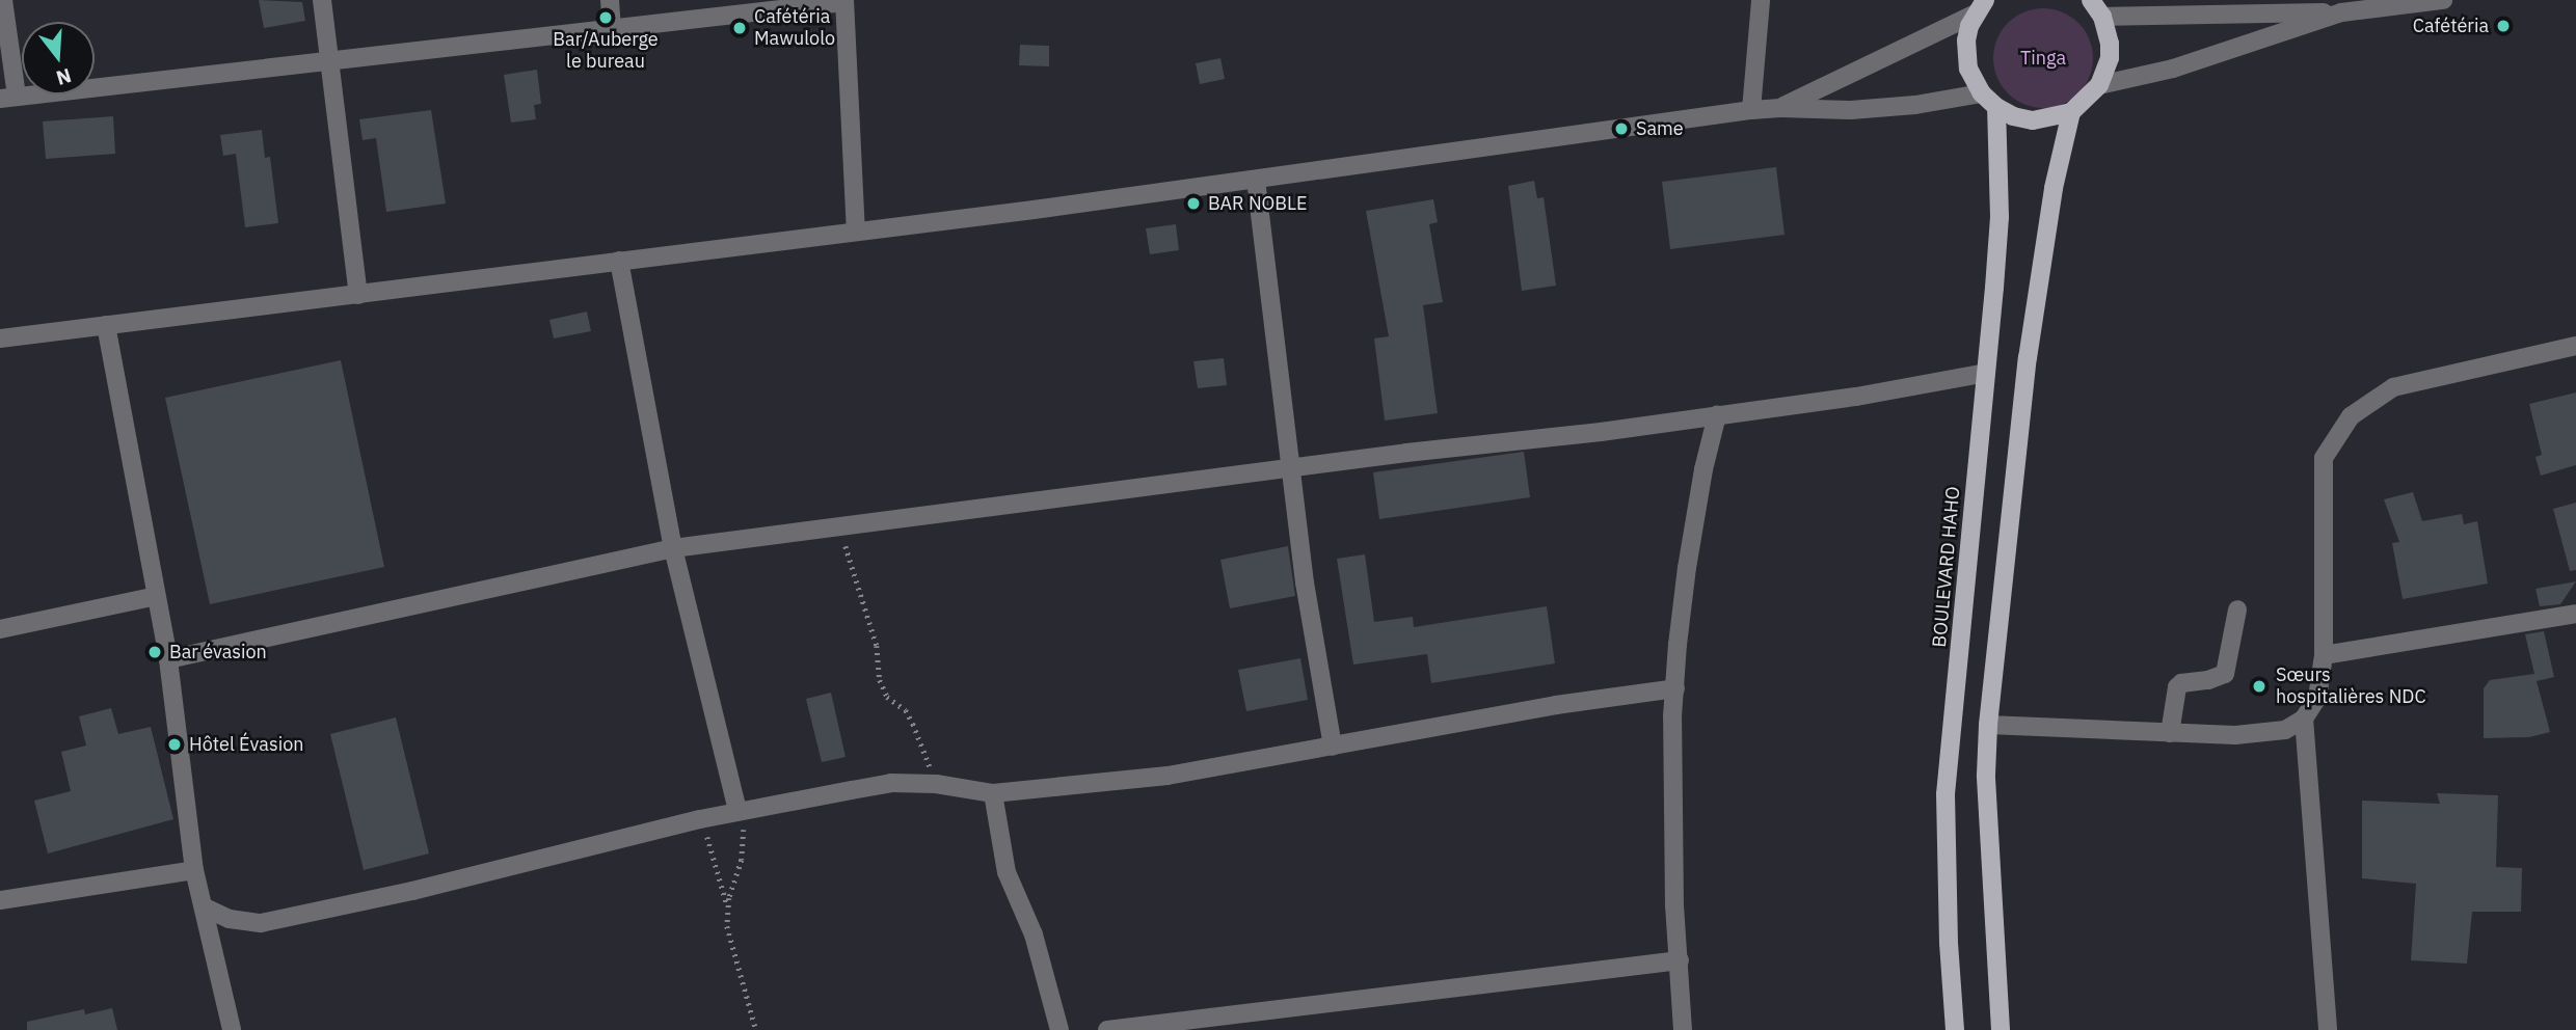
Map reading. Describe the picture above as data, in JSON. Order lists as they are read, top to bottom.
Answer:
{
  "streets": {
    "main road": ["BOULEVARD HAHO"]
  },
  "parks": ["Tinga"],
  "places": [
    "Bar/Auberge le bureau",
    "Cafétéria",
    "Cafétéria Mawulolo",
    "Same",
    "BAR NOBLE",
    "Bar évasion",
    "Sœurs hospitalières NDC",
    "Hôtel Évasion"
  ],
  "north": "bottom"
}
